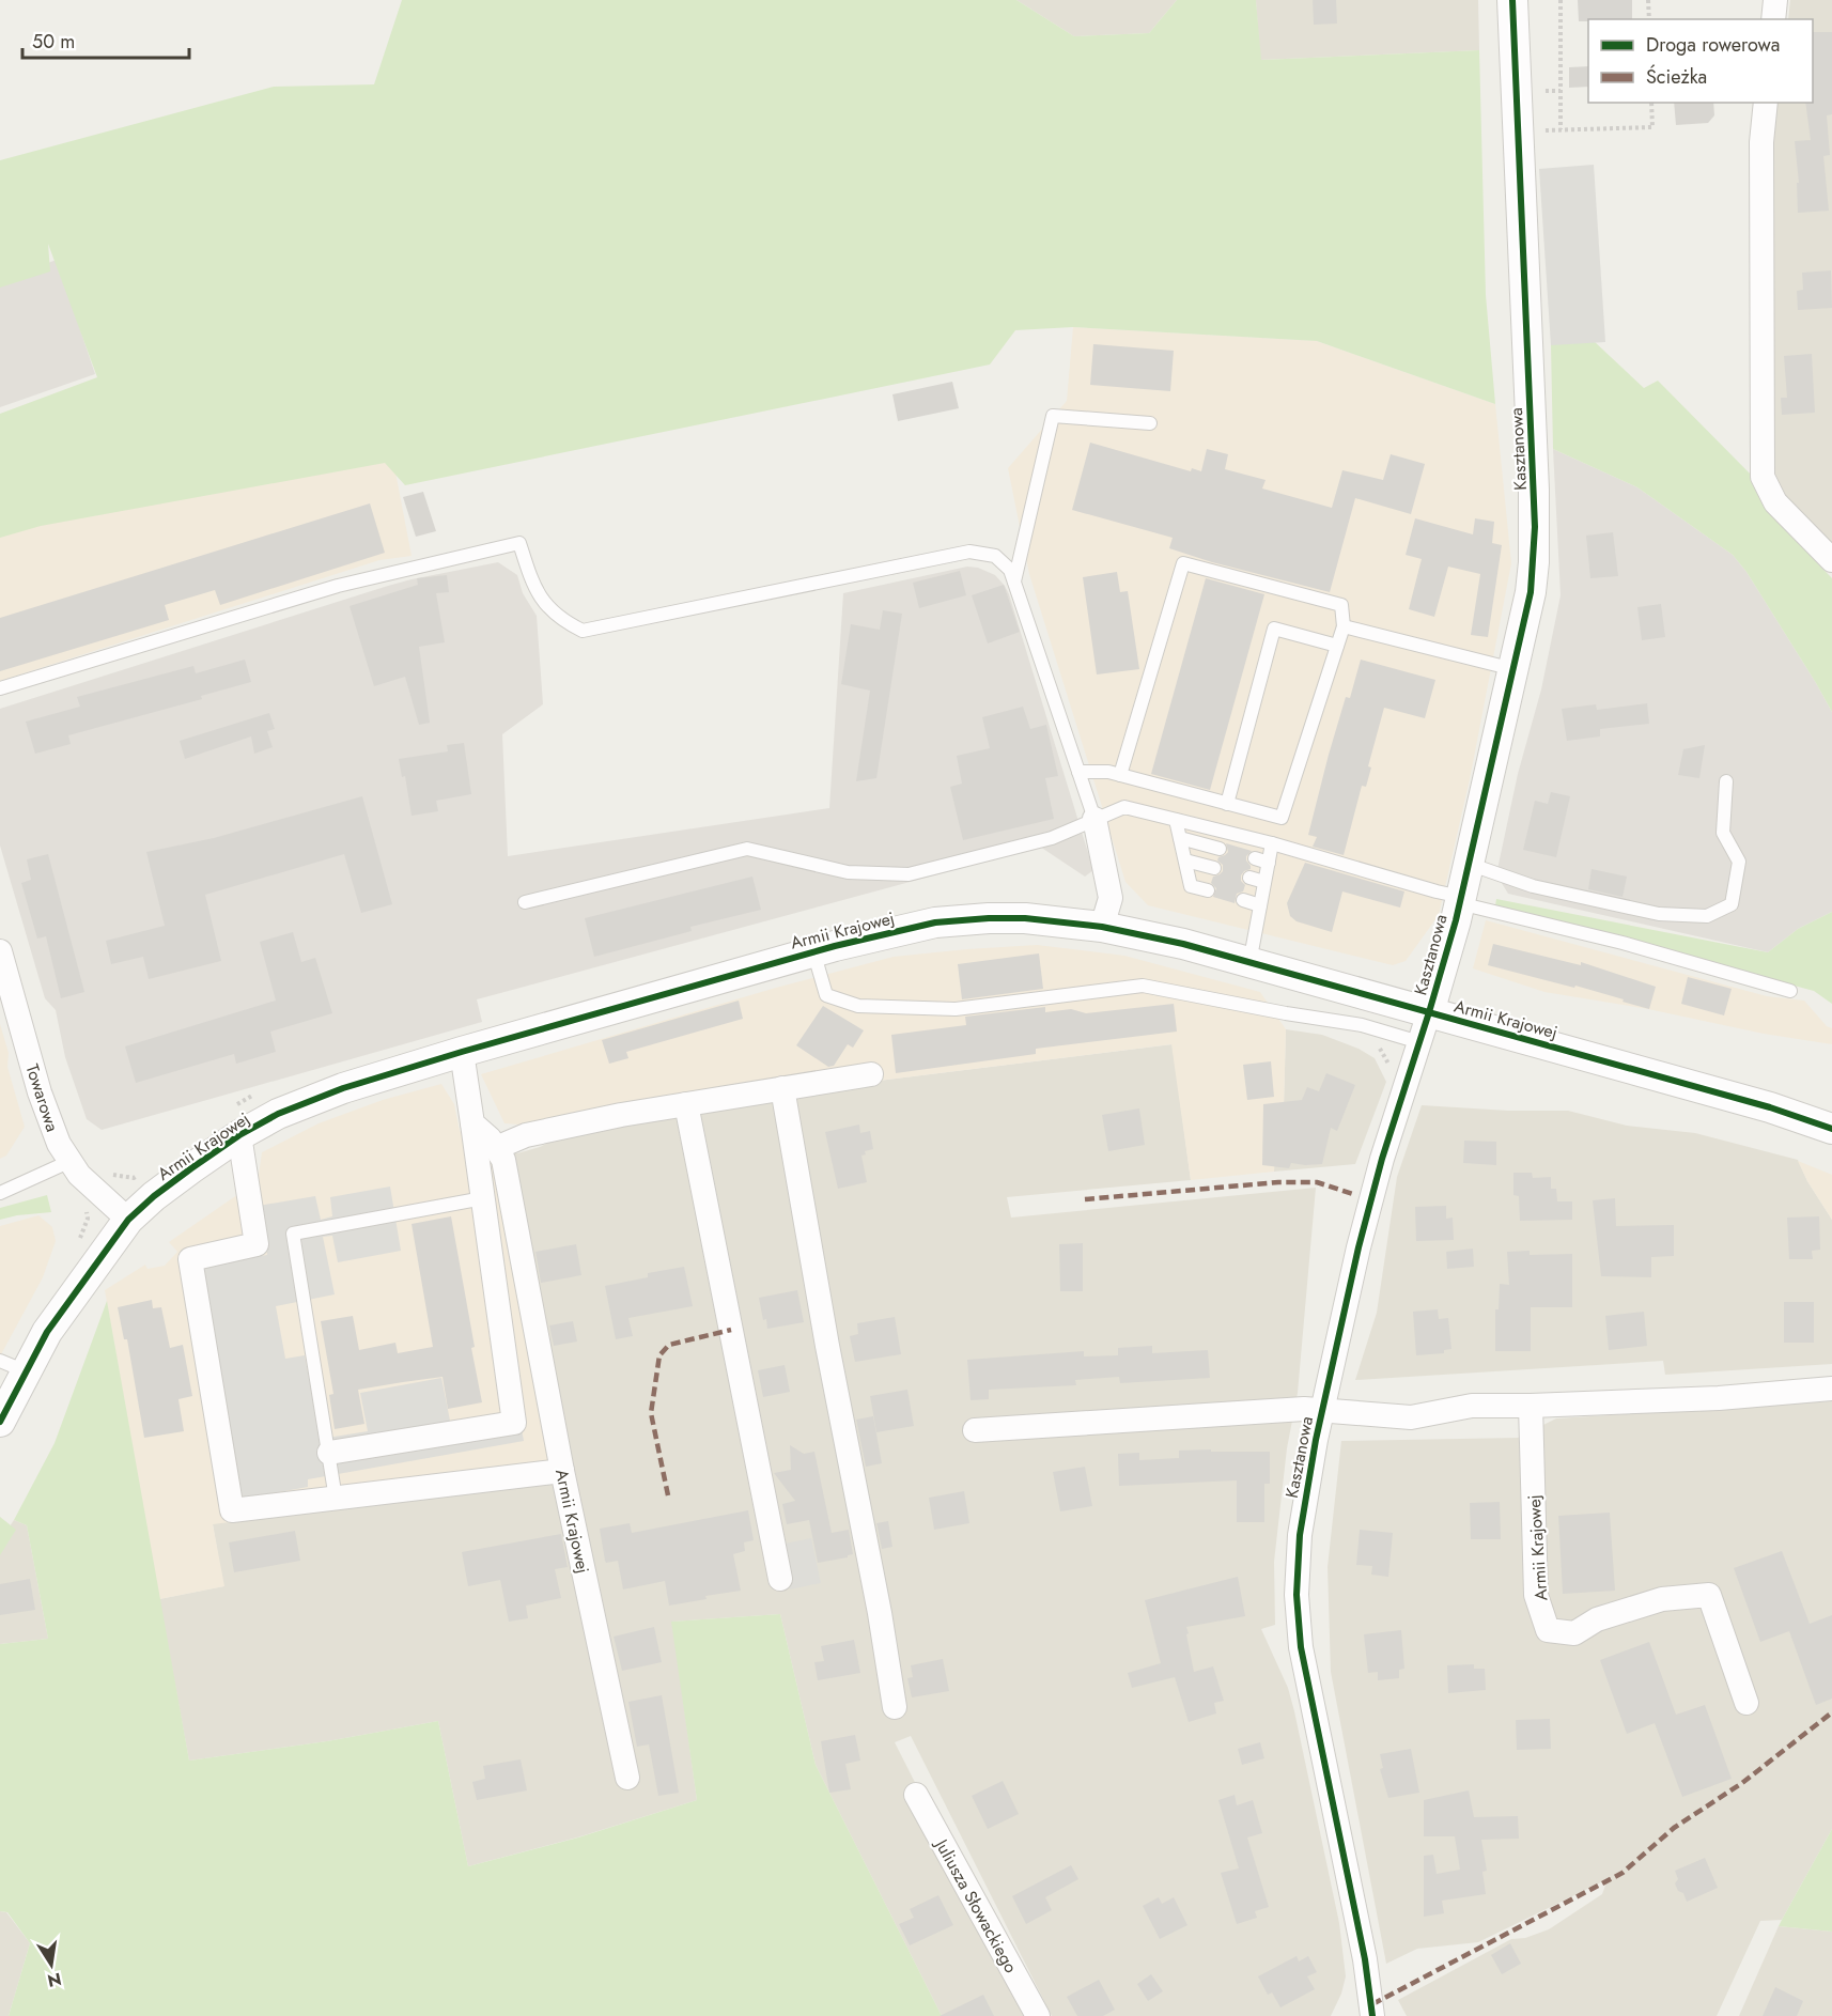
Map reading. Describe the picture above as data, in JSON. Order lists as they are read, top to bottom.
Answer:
{
  "streets": {
    "street": [
      "Kasztanowa",
      "Armii Krajowej",
      "Towarowa",
      "Juliusza Słowackiego"
    ]
  },
  "crossings": [
    ["Kasztanowa", "Armii Krajowej"],
    ["Armii Krajowej", "Towarowa"]
  ],
  "legend": ["Droga rowerowa", "Ścieżka"],
  "scale_bar": "50 m",
  "north": "bottom"
}
